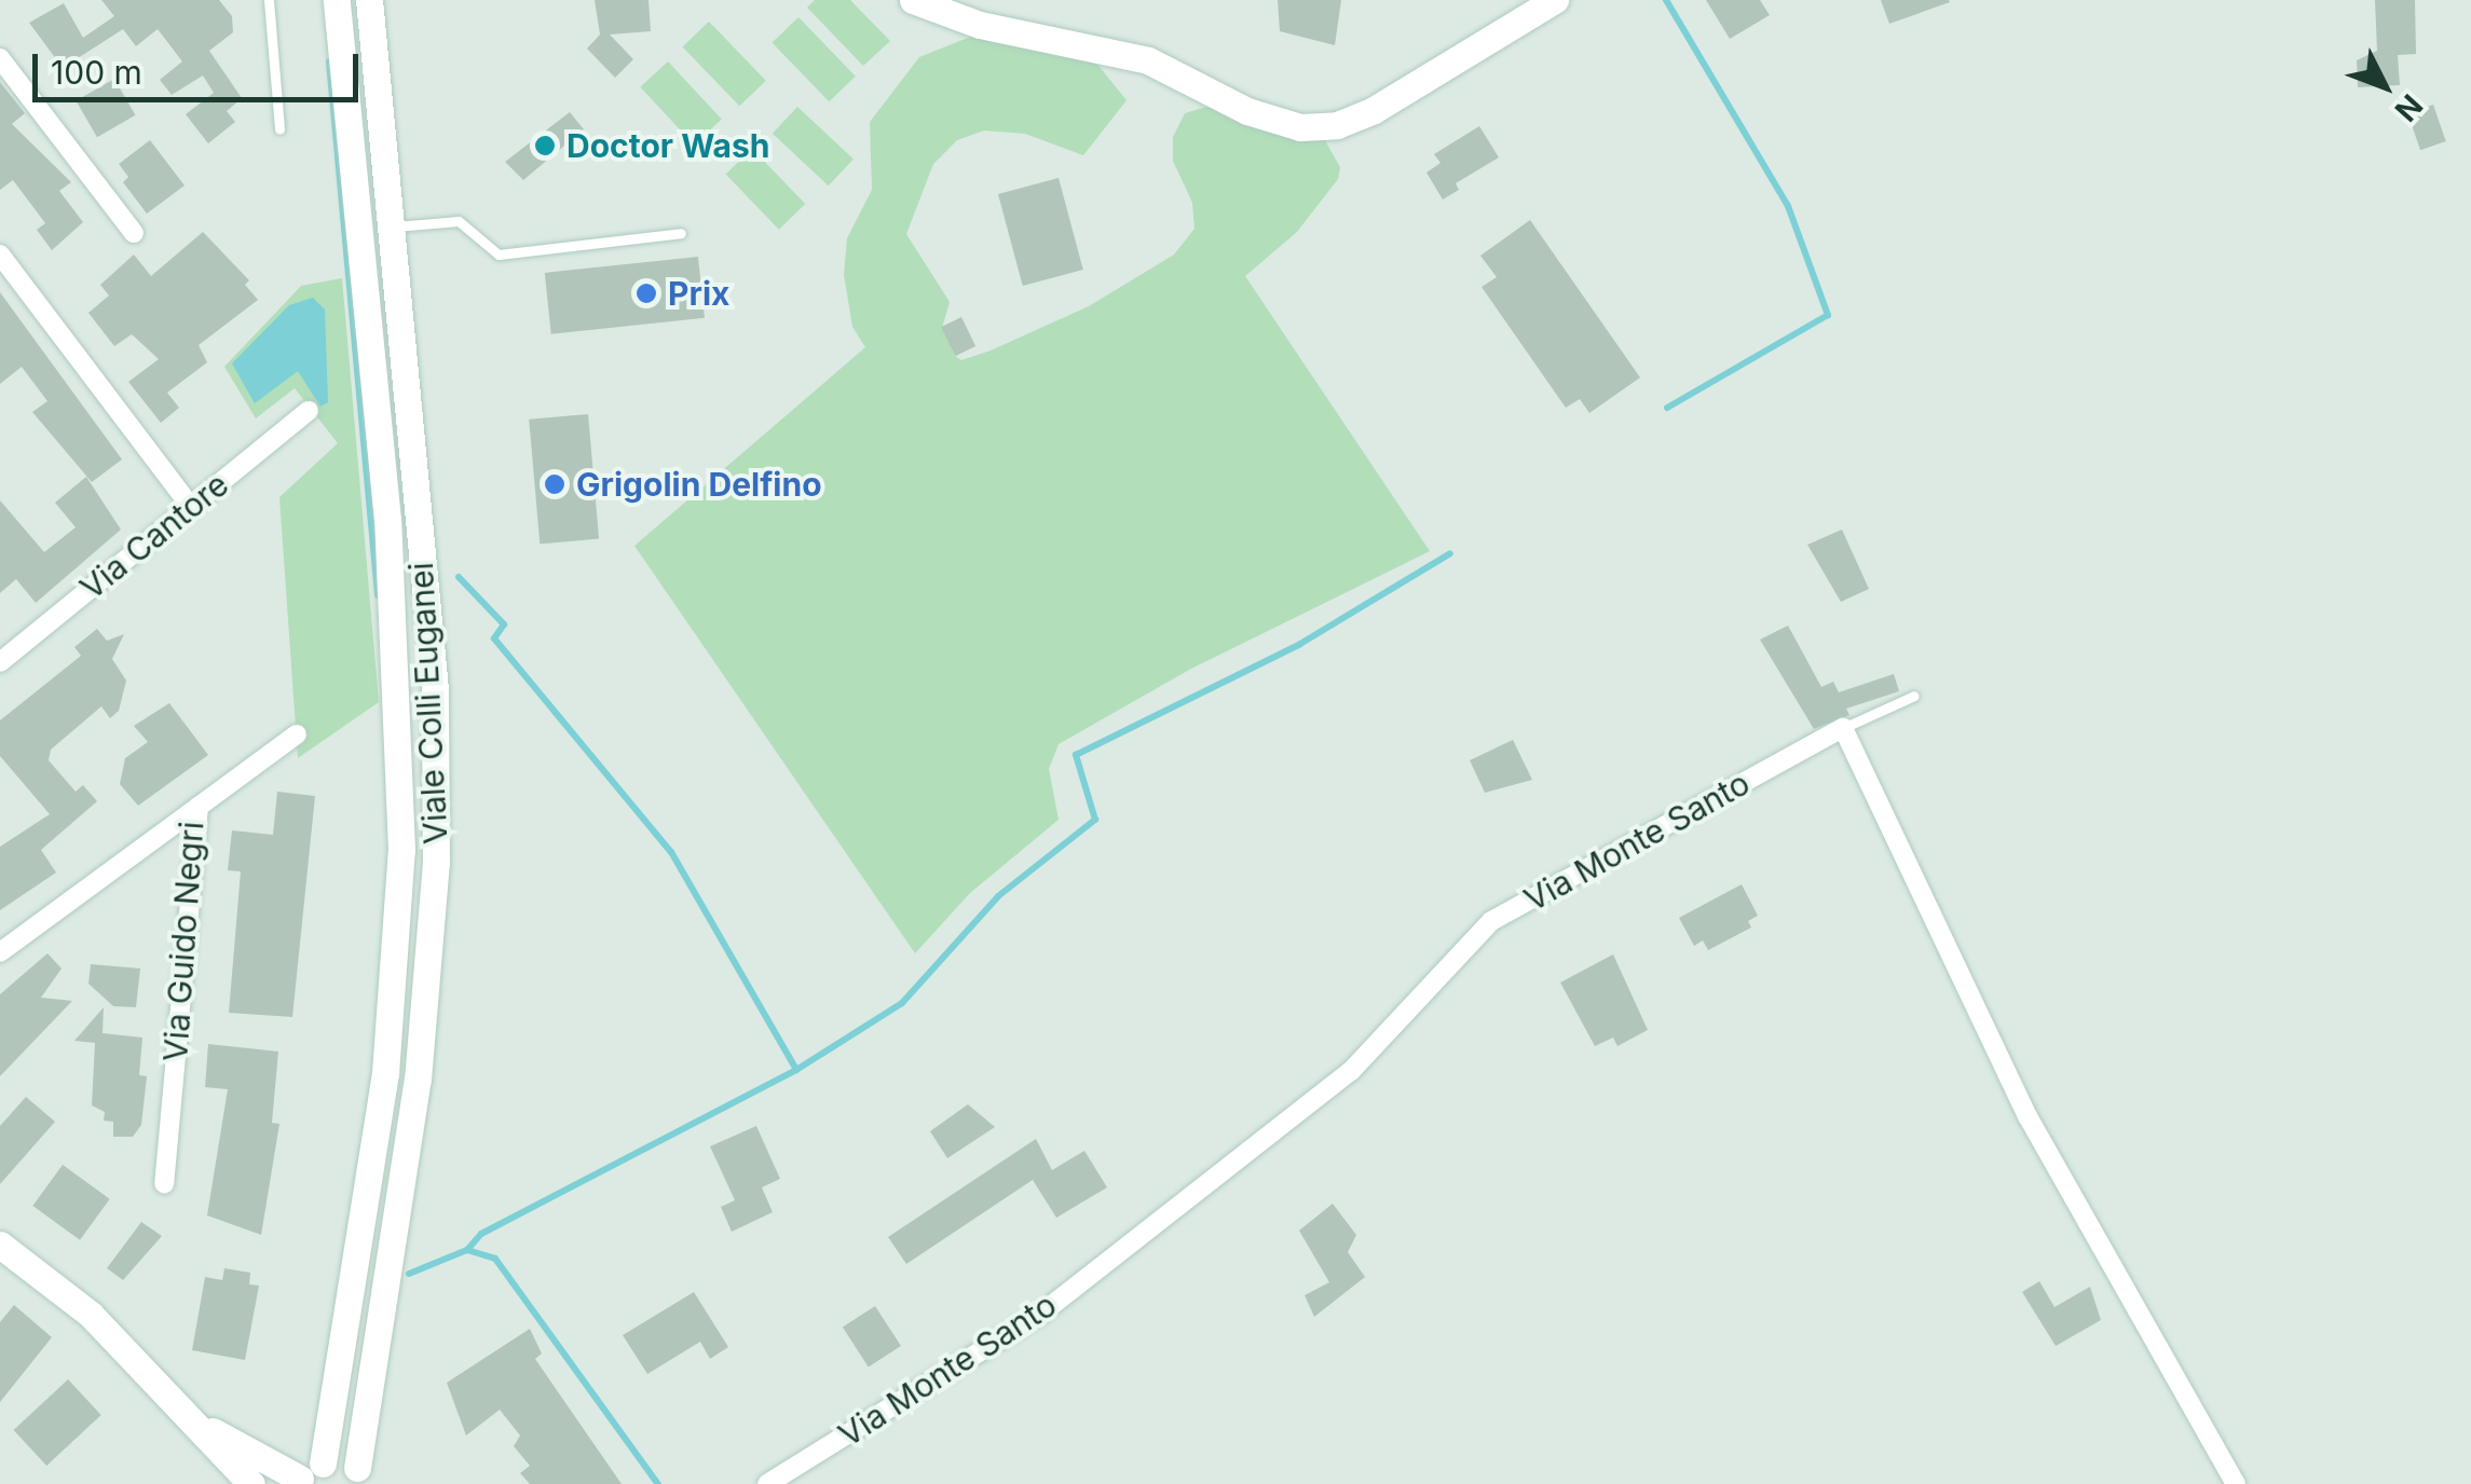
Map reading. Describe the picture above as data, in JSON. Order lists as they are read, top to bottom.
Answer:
{
  "streets": {
    "main road": ["Viale Colli Euganei"],
    "street": ["Via Cantore", "Via Monte Santo", "Via Guido Negri"]
  },
  "places": ["Doctor Wash", "Prix", "Grigolin Delfino"],
  "scale_bar": "100 m",
  "north": "bottom right"
}
